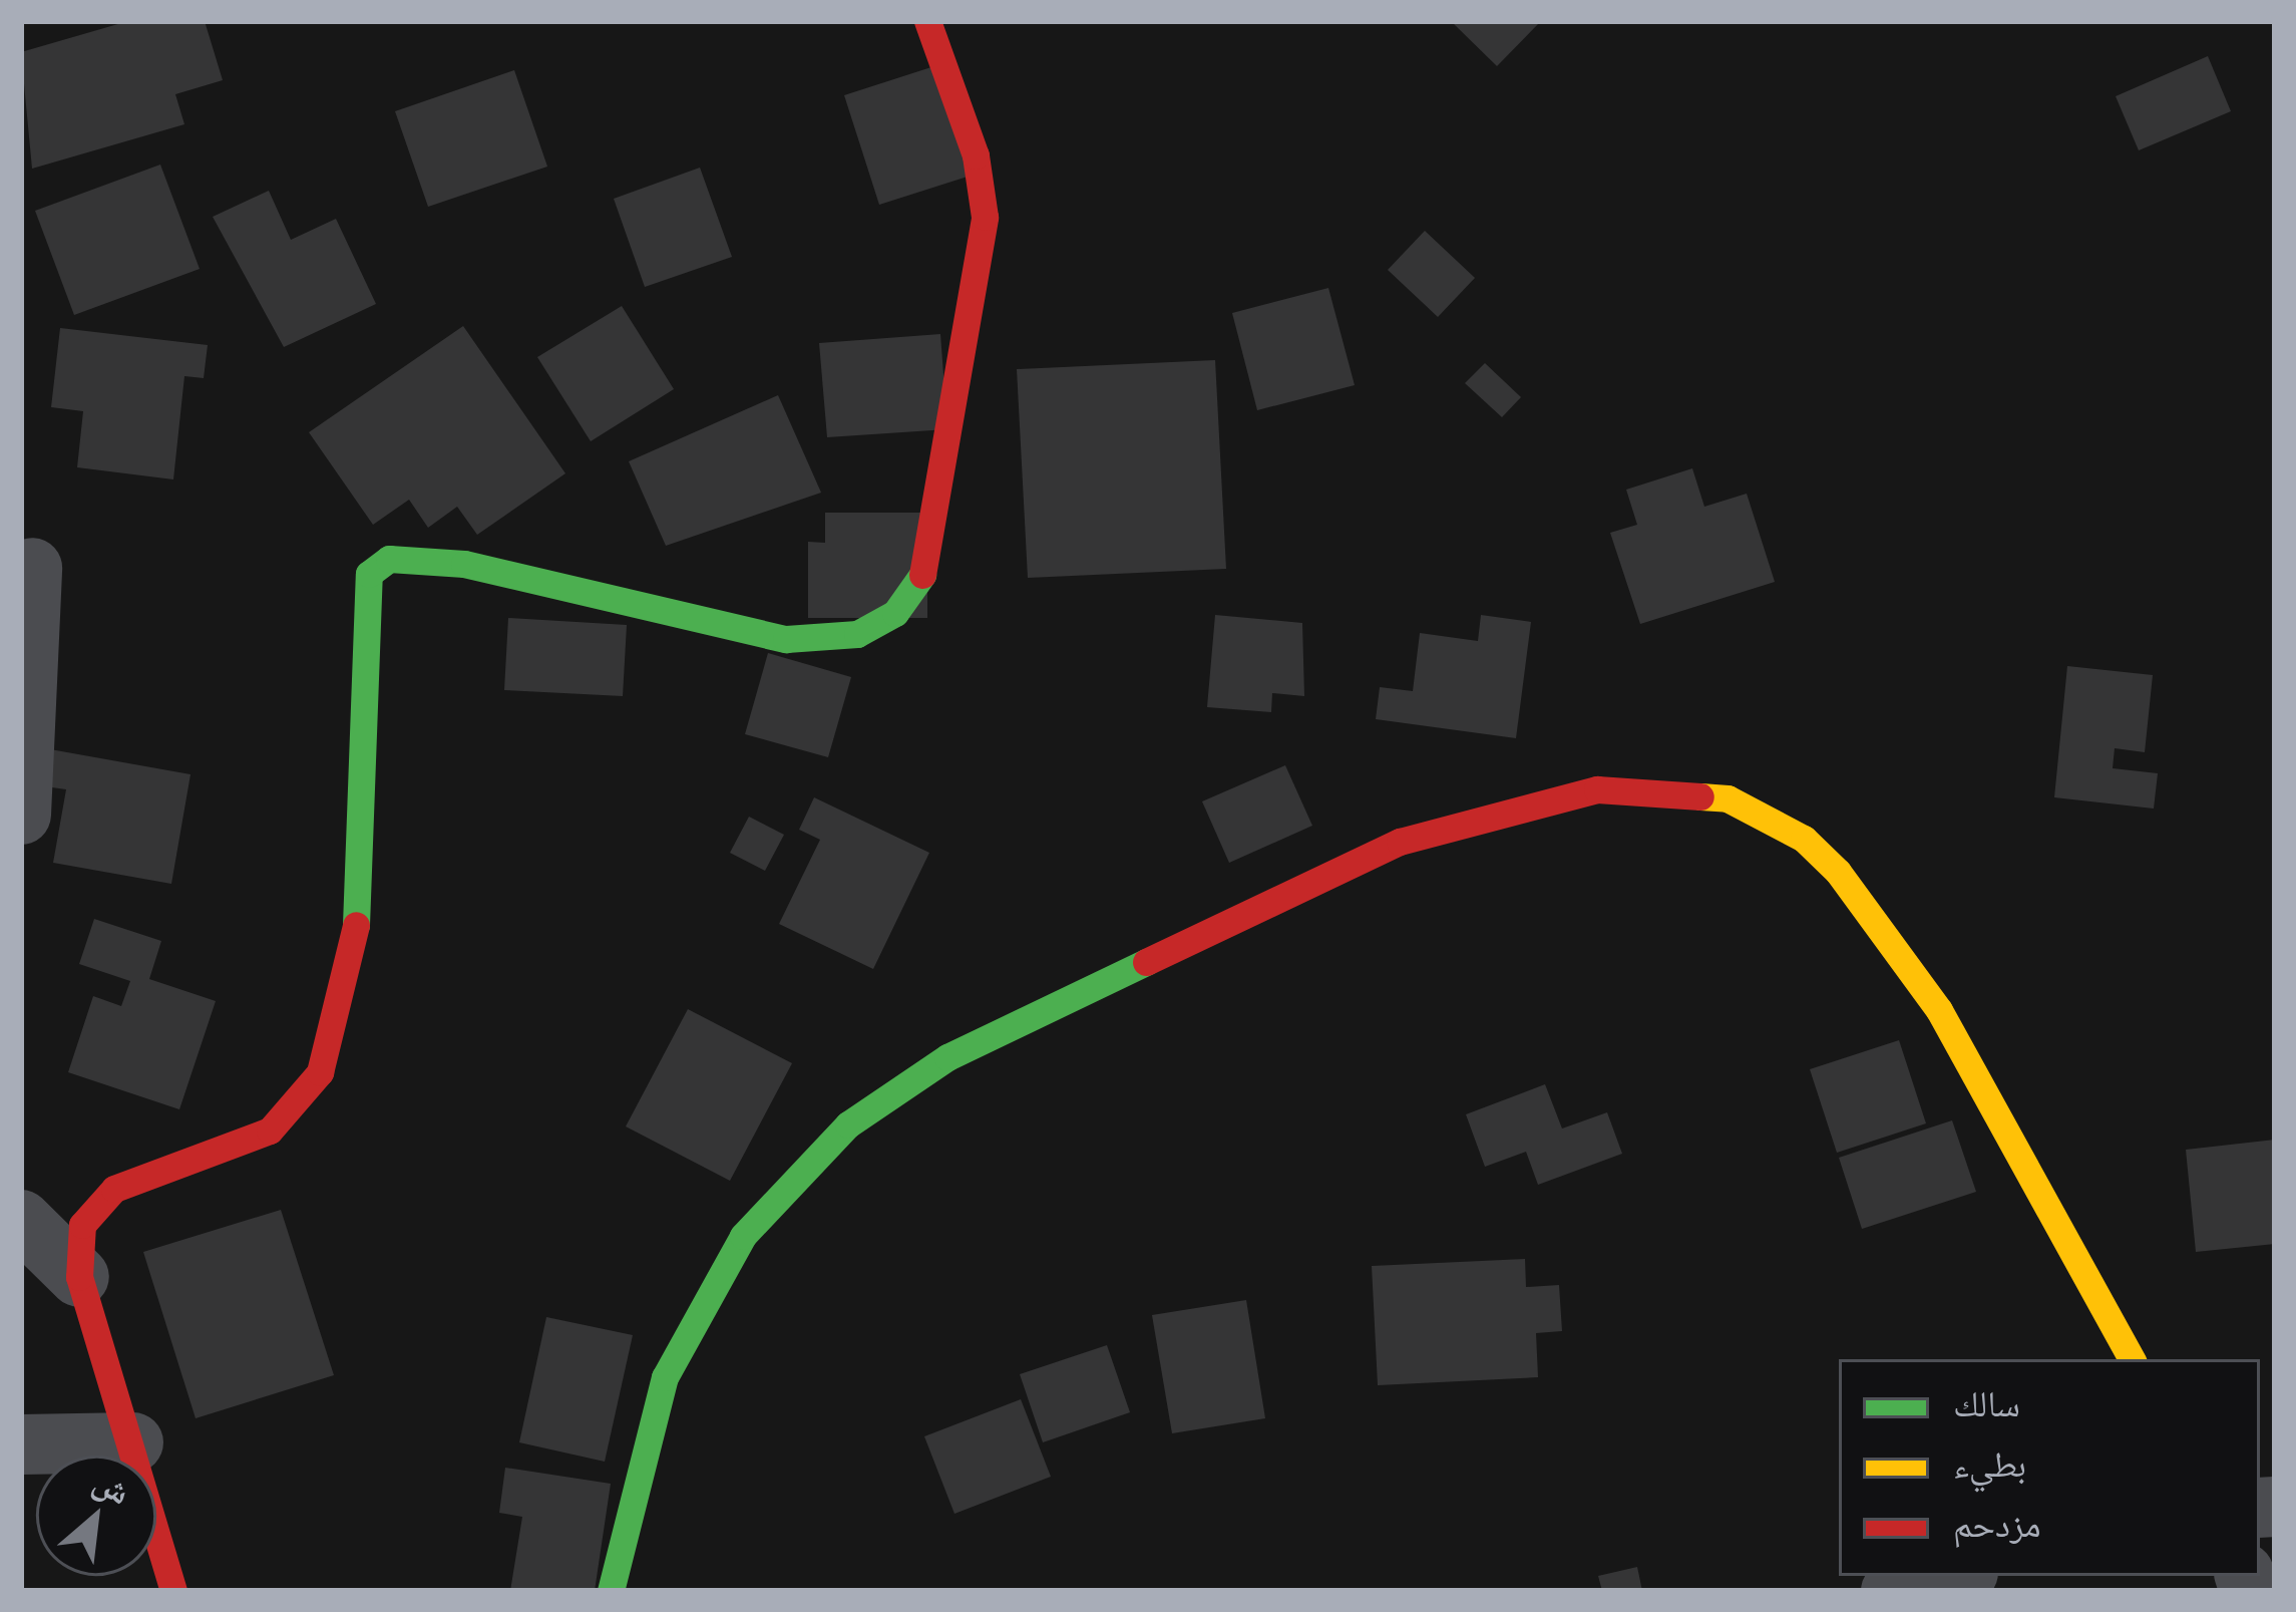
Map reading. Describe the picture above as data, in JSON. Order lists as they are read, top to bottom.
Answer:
{
  "legend": ["سالك", "بطيء", "مزدحم"],
  "north": "top right"
}
